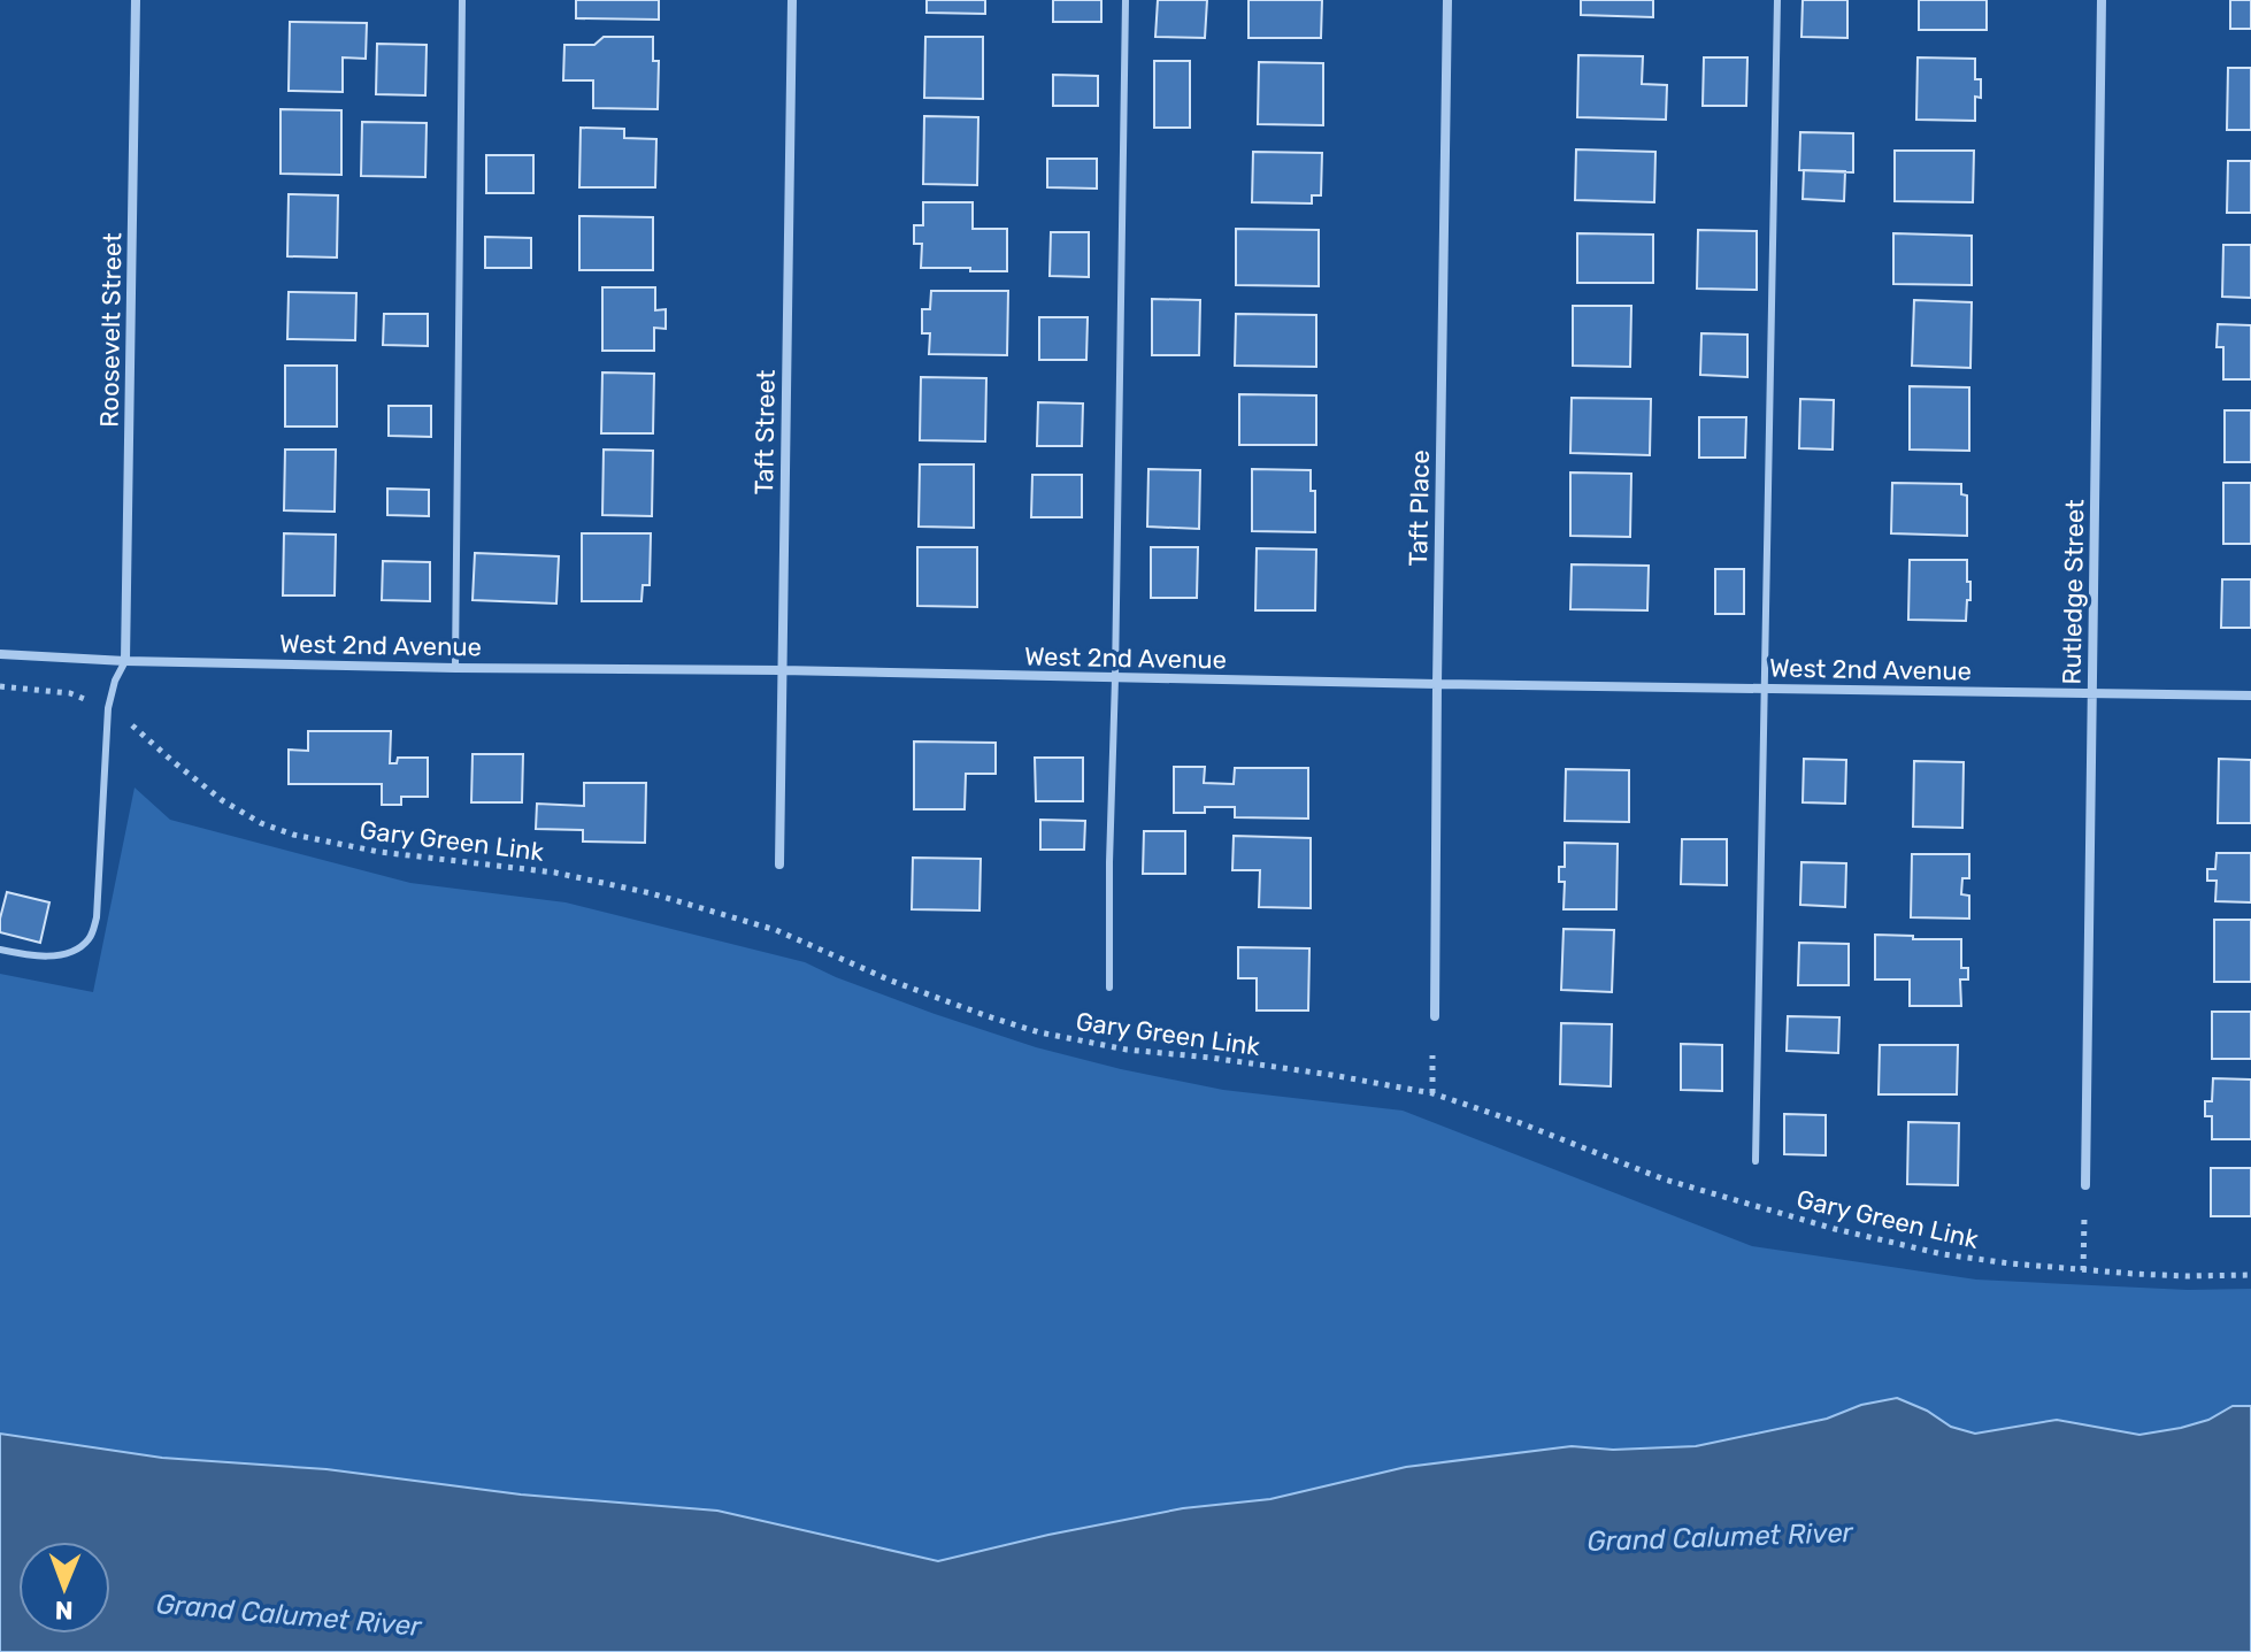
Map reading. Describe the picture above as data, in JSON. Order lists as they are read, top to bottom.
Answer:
{
  "streets": {
    "street": [
      "Roosevelt Street",
      "Taft Street",
      "Taft Place",
      "Rutledge Street",
      "West 2nd Avenue"
    ],
    "path": ["Gary Green Link"]
  },
  "crossings": [
    ["Roosevelt Street", "West 2nd Avenue"],
    ["Taft Street", "West 2nd Avenue"],
    ["Taft Place", "West 2nd Avenue"],
    ["Rutledge Street", "West 2nd Avenue"]
  ],
  "water": ["Grand Calumet River"],
  "north": "bottom"
}
